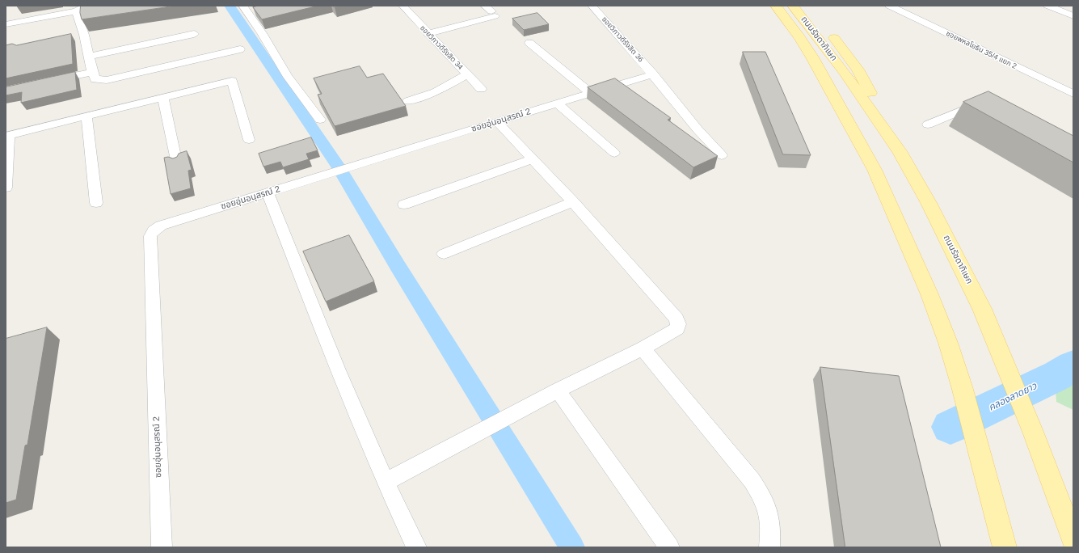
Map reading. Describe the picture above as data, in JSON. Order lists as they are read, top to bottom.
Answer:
{
  "streets": {
    "main road": ["ถนนรัชดาภิเษก"],
    "street": [
      "ซอยวิภาวดีรังสิต 36",
      "ซอยวิภาวดีรังสิต 34",
      "ซอยพหลโยธิน 35/4 แยก 2",
      "ซอยอุ่นอนุสรณ์ 2"
    ]
  },
  "crossings": [
    ["ซอยวิภาวดีรังสิต 36", "ซอยอุ่นอนุสรณ์ 2"]
  ],
  "water": ["คลองลาดยาว"]
}
